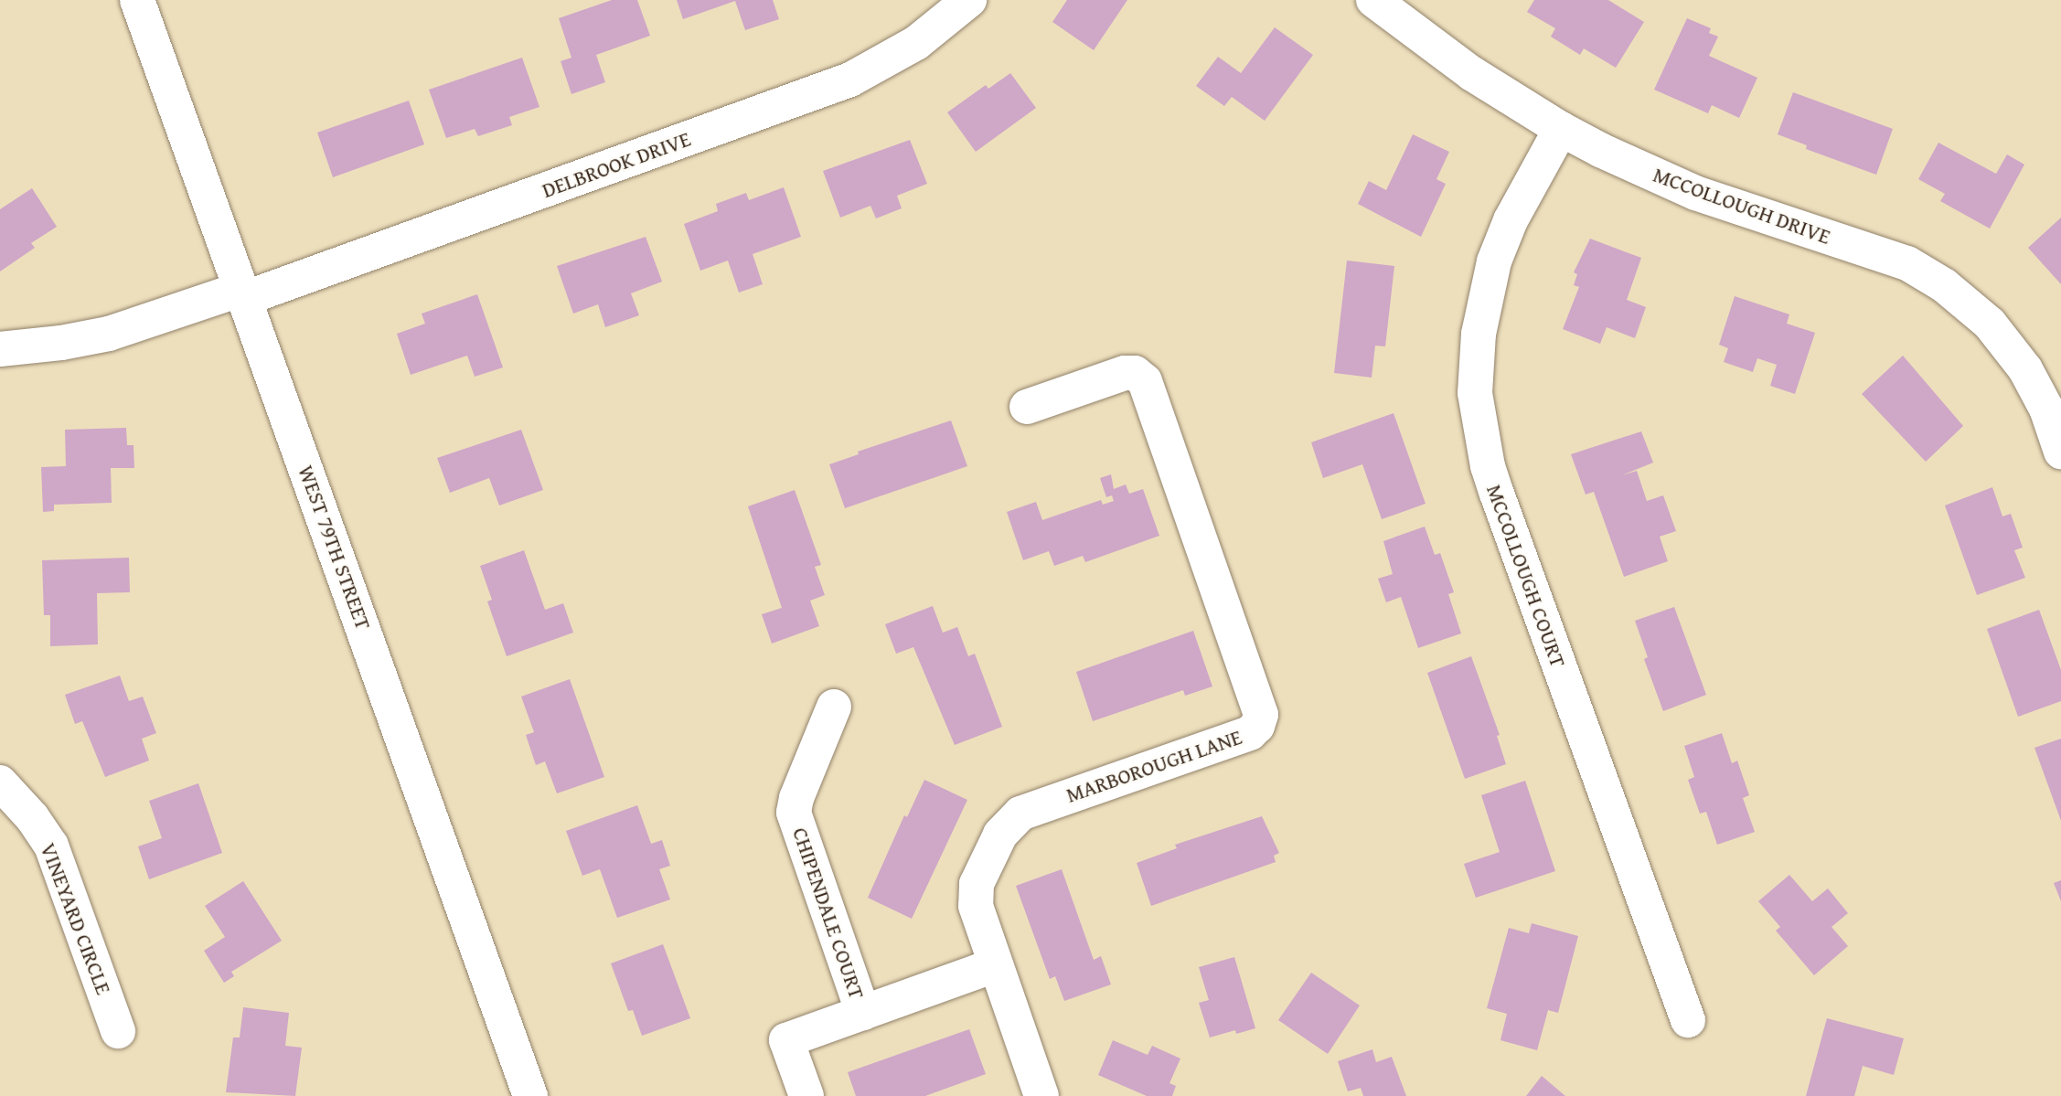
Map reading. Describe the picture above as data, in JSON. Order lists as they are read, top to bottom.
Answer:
{
  "streets": {
    "street": [
      "DELBROOK DRIVE",
      "MCCOLLOUGH DRIVE",
      "WEST 79TH STREET",
      "MCCOLLOUGH COURT",
      "MARBOROUGH LANE",
      "CHIPENDALE COURT",
      "VINEYARD CIRCLE"
    ]
  },
  "crossings": [
    ["DELBROOK DRIVE", "WEST 79TH STREET"],
    ["MCCOLLOUGH DRIVE", "MCCOLLOUGH COURT"]
  ]
}
